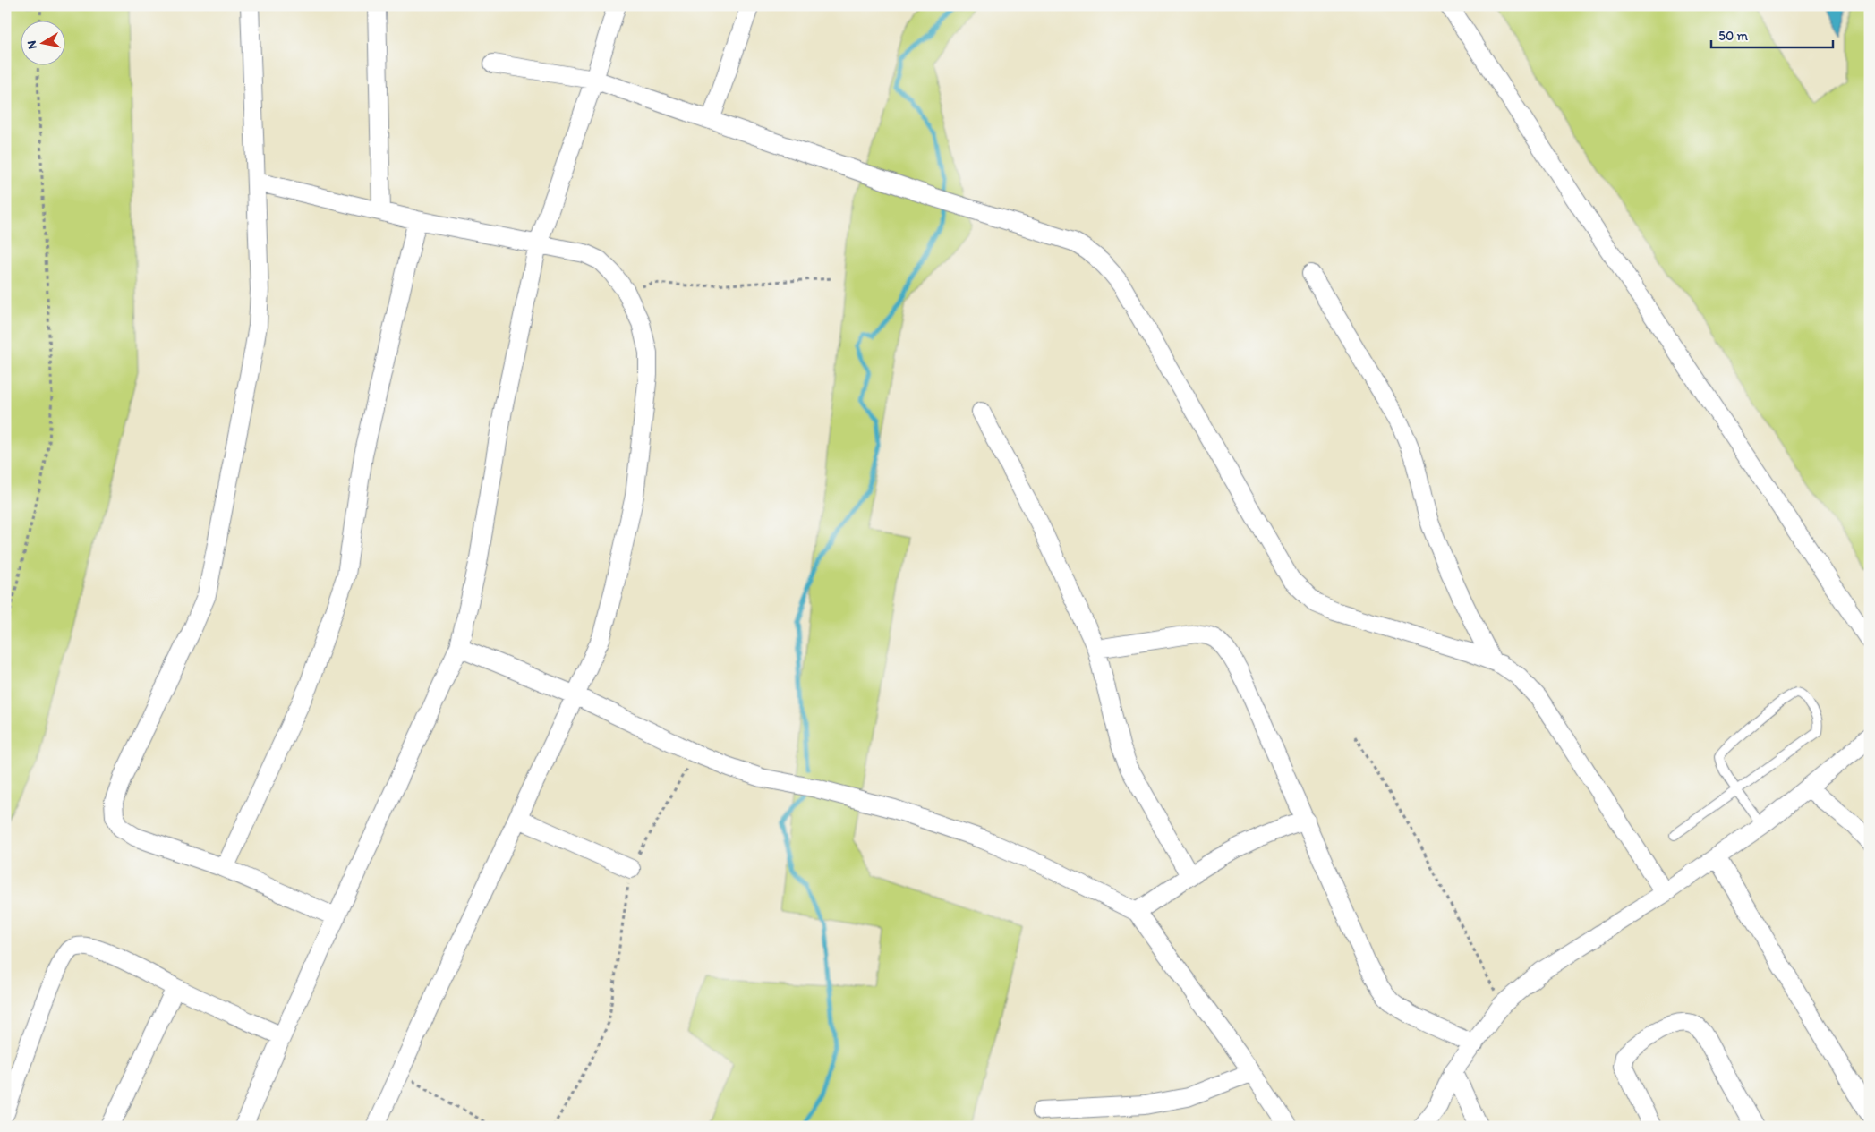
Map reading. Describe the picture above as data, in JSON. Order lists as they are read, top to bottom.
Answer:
{
  "scale_bar": "50 m",
  "north": "left"
}
